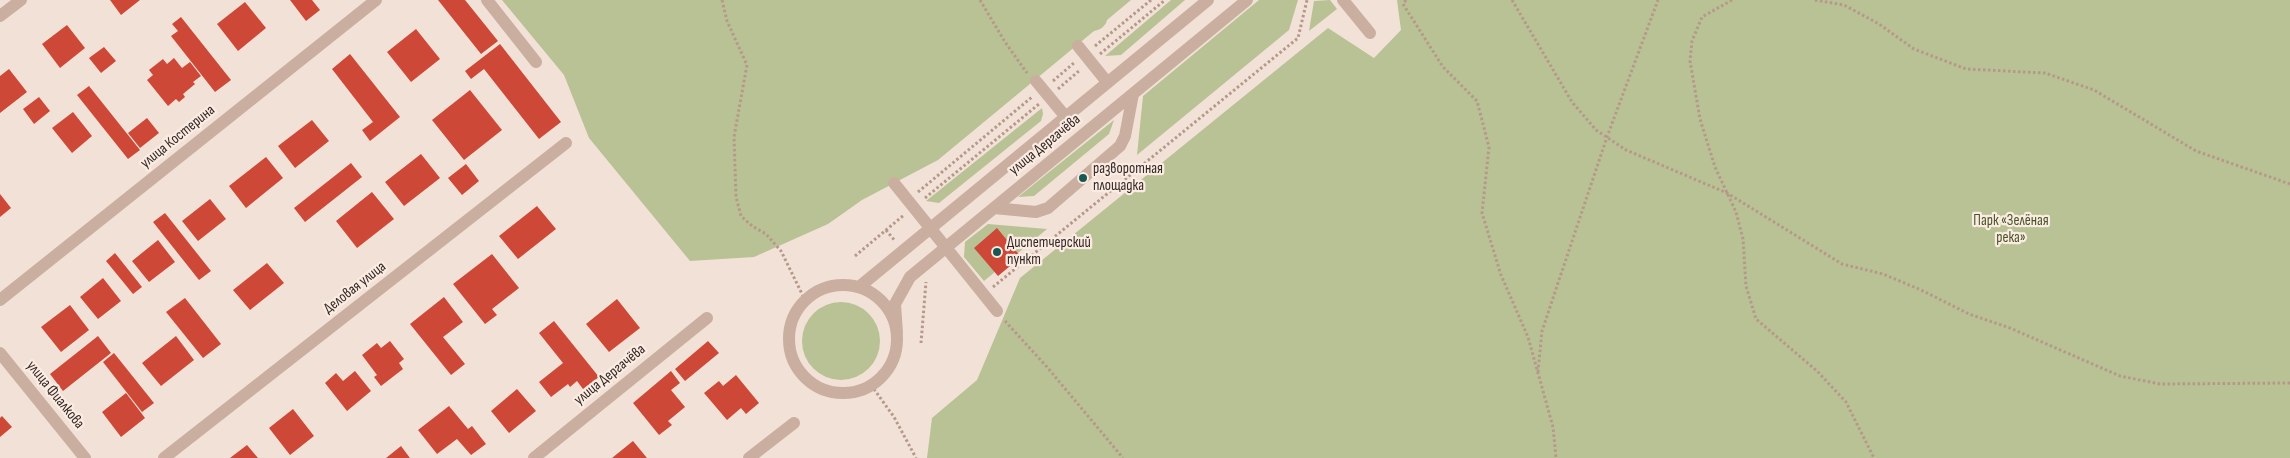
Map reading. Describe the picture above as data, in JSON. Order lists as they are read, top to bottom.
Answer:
{
  "streets": {
    "street": [
      "улица Костерина",
      "улица Дергачёва",
      "Деловая улица",
      "улица Фиалкова"
    ]
  },
  "parks": ["Парк «Зелёная река»"],
  "places": ["разворотная площадка", "Диспетчерский пункт"]
}
